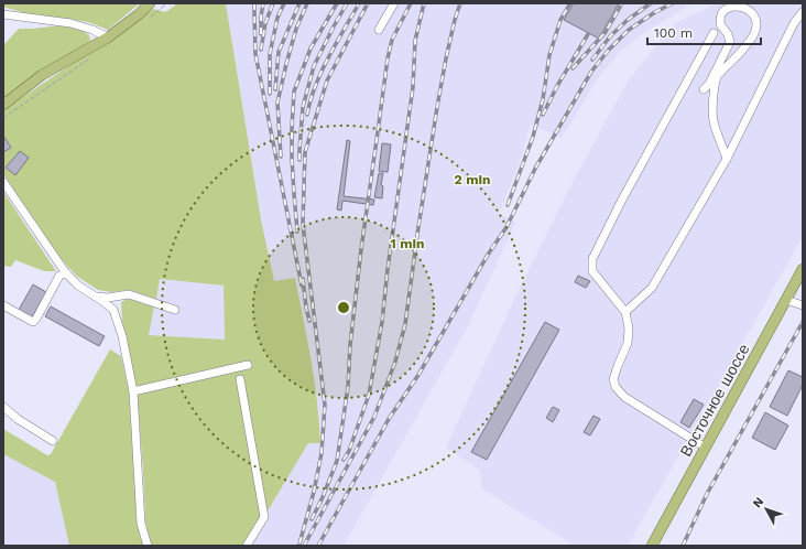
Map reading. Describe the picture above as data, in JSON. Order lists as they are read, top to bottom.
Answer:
{
  "streets": {
    "main road": ["Восточное шоссе"]
  },
  "scale_bar": "100 m",
  "north": "top left",
  "rings": ["2 min", "1 min"]
}
